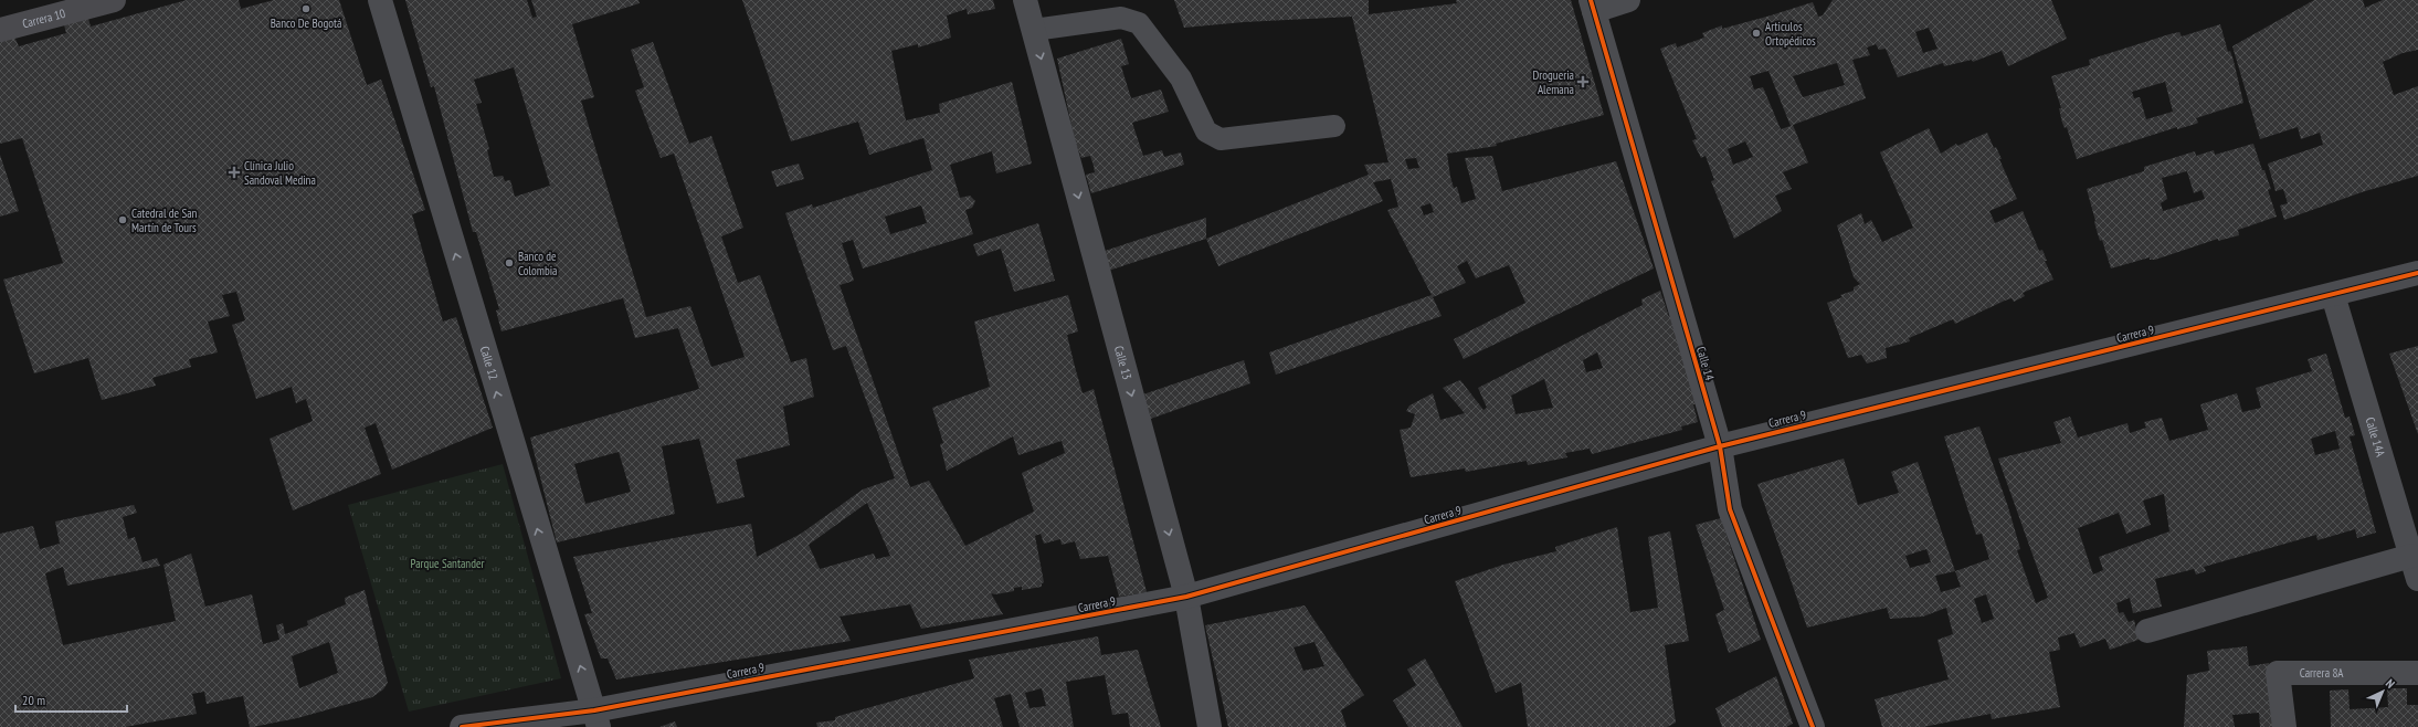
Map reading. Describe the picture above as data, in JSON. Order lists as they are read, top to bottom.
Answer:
{
  "streets": {
    "street": [
      "Carrera 10",
      "Carrera 9",
      "Calle 13",
      "Calle 12",
      "Calle 14",
      "Calle 14A",
      "Carrera 8A"
    ]
  },
  "crossings": [
    ["Carrera 9", "Calle 13"],
    ["Carrera 9", "Calle 12"],
    ["Carrera 9", "Calle 14"],
    ["Carrera 9", "Calle 14A"]
  ],
  "one_way": ["Calle 13", "Calle 12"],
  "parks": ["Parque Santander"],
  "places": {
    "other": [
      "Banco De Bogotá",
      "Articulos Ortopédicos",
      "Catedral de San Martín de Tours",
      "Banco de Colombia"
    ],
    "health": ["Drogueria Alemana", "Clínica Julio Sandoval Medina"]
  },
  "scale_bar": "20 m",
  "north": "top right"
}
